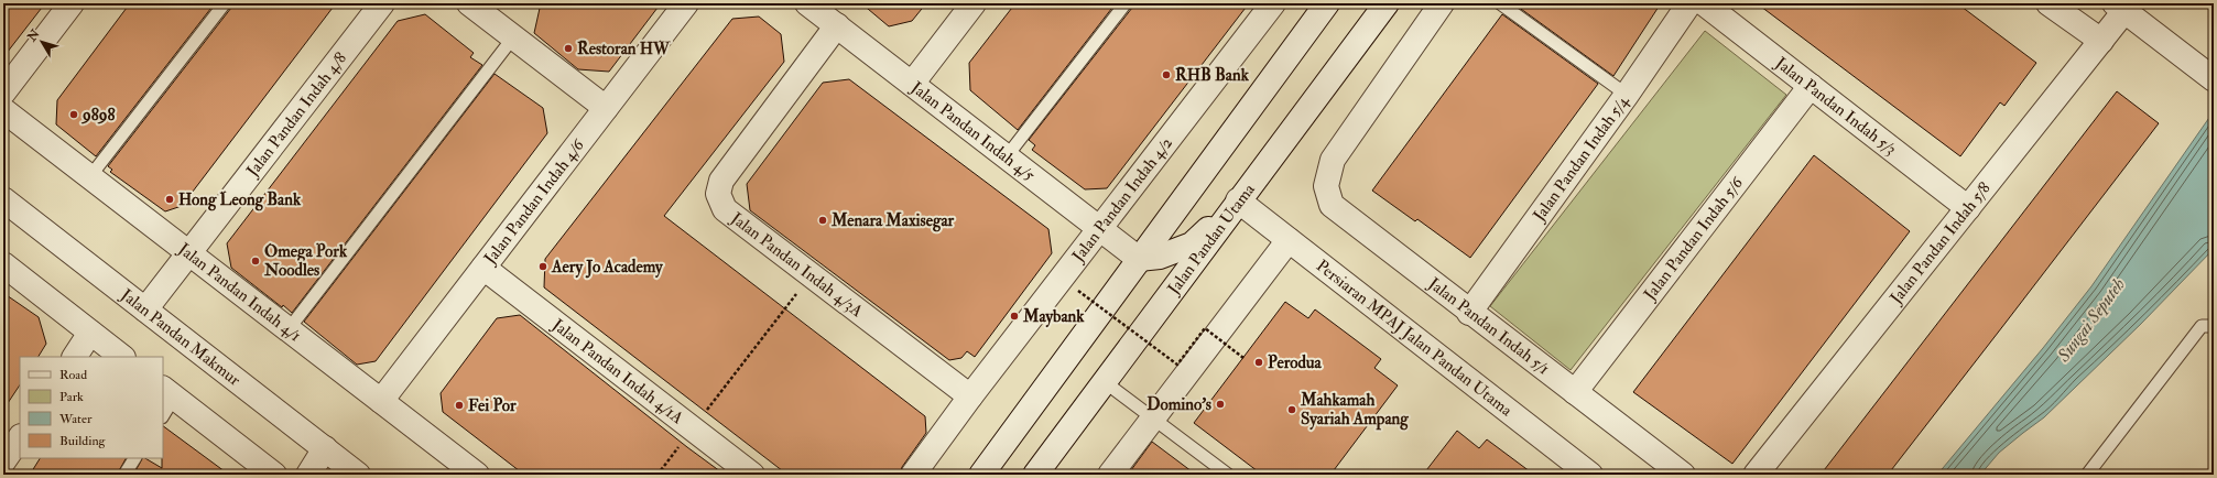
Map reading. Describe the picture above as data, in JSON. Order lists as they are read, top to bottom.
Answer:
{
  "streets": {
    "street": [
      "Jalan Pandan Indah 5/3",
      "Jalan Pandan Indah 4/8",
      "Jalan Pandan Indah 4/5",
      "Jalan Pandan Indah 5/4",
      "Jalan Pandan Indah 4/2",
      "Jalan Pandan Indah 4/6",
      "Jalan Pandan Utama",
      "Jalan Pandan Indah 5/6",
      "Jalan Pandan Indah 5/8",
      "Jalan Pandan Indah 4/3A",
      "Jalan Pandan Indah 4/1",
      "Jalan Pandan Indah 5/1",
      "Jalan Pandan Makmur",
      "Persiaran MPAJ Jalan Pandan Utama",
      "Jalan Pandan Indah 4/1A"
    ]
  },
  "crossings": [
    ["Jalan Pandan Indah 5/3", "Jalan Pandan Indah 5/6"],
    ["Jalan Pandan Indah 5/3", "Jalan Pandan Indah 5/8"],
    ["Jalan Pandan Indah 4/8", "Jalan Pandan Indah 4/1"],
    ["Jalan Pandan Indah 4/8", "Jalan Pandan Makmur"],
    ["Jalan Pandan Indah 4/5", "Jalan Pandan Indah 4/2"],
    ["Jalan Pandan Indah 4/5", "Jalan Pandan Indah 4/3A"],
    ["Jalan Pandan Indah 5/4", "Jalan Pandan Indah 5/1"],
    ["Jalan Pandan Indah 4/2", "Jalan Pandan Indah 4/3A"],
    ["Jalan Pandan Indah 4/6", "Jalan Pandan Indah 4/1"],
    ["Jalan Pandan Indah 4/6", "Jalan Pandan Indah 4/1A"],
    ["Jalan Pandan Utama", "Persiaran MPAJ Jalan Pandan Utama"],
    ["Jalan Pandan Indah 5/6", "Jalan Pandan Indah 5/1"]
  ],
  "water": ["Sungai Seputeh"],
  "places": [
    "Restoran HW",
    "RHB Bank",
    "9898",
    "Hong Leong Bank",
    "Menara Maxisegar",
    "Omega Pork Noodles",
    "Aery Jo Academy",
    "Maybank",
    "Perodua",
    "Domino's",
    "Fei Por",
    "Mahkamah Syariah Ampang"
  ],
  "legend": [
    "Road",
    "Park",
    "Water",
    "Building"
  ],
  "north": "top left"
}
